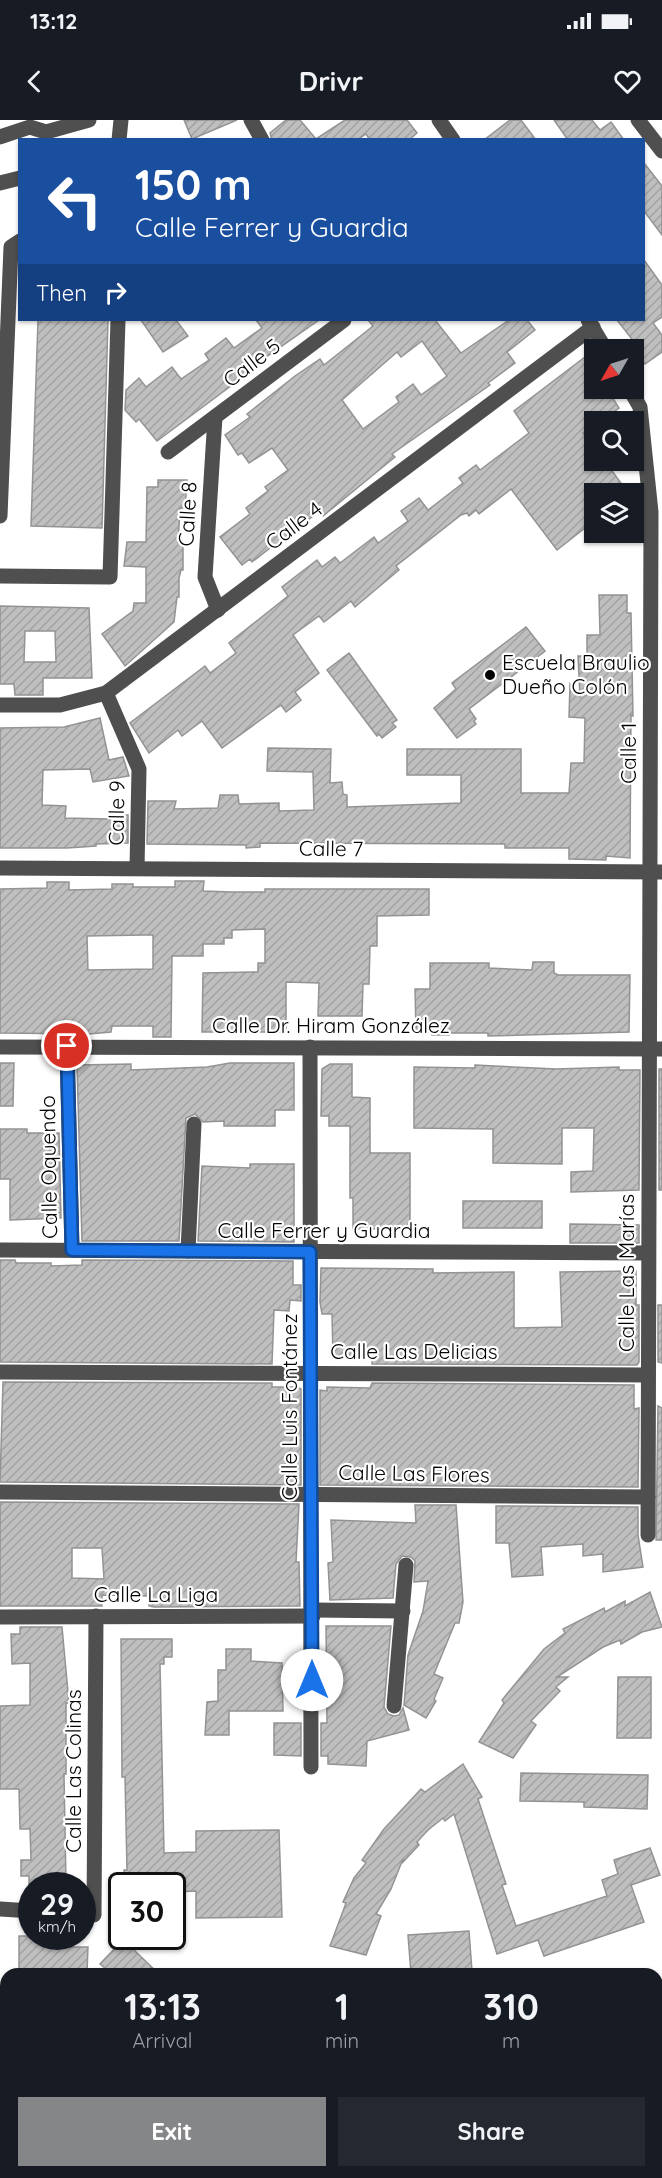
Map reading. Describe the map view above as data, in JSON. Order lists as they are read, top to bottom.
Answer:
{
  "streets": {
    "street": [
      "Calle 5",
      "Calle 8",
      "Calle 4",
      "Calle 1",
      "Calle 9",
      "Calle 7",
      "Calle Dr. Hiram González",
      "Calle Oquendo",
      "Calle Ferrer y Guardia",
      "Calle Las Marías",
      "Calle Las Delicias",
      "Calle Luis Fontánez",
      "Calle Las Flores",
      "Calle La Liga",
      "Calle Las Colinas"
    ]
  },
  "crossings": [
    ["Calle 5", "Calle 8"],
    ["Calle 8", "Calle 4"],
    ["Calle 4", "Calle 9"],
    ["Calle 1", "Calle 7"],
    ["Calle 1", "Calle Dr. Hiram González"],
    ["Calle 1", "Calle Las Marías"],
    ["Calle 9", "Calle 7"],
    ["Calle Dr. Hiram González", "Calle Oquendo"],
    ["Calle Dr. Hiram González", "Calle Las Marías"],
    ["Calle Dr. Hiram González", "Calle Luis Fontánez"],
    ["Calle Oquendo", "Calle Ferrer y Guardia"],
    ["Calle Ferrer y Guardia", "Calle Las Marías"],
    ["Calle Ferrer y Guardia", "Calle Luis Fontánez"],
    ["Calle Las Marías", "Calle Las Delicias"],
    ["Calle Las Marías", "Calle Las Flores"],
    ["Calle Las Delicias", "Calle Luis Fontánez"],
    ["Calle Luis Fontánez", "Calle Las Flores"],
    ["Calle Luis Fontánez", "Calle La Liga"],
    ["Calle La Liga", "Calle Las Colinas"]
  ],
  "places": ["Escuela Braulio Dueño Colón"],
  "north": "bottom left",
  "page": {
    "status": "13:12",
    "header": "Drivr",
    "turn": ["150 m", "Calle Ferrer y Guardia"],
    "then": "Then",
    "speed": "29 km/h",
    "limit": "30",
    "eta": [
      "13:13",
      "Arrival",
      "1",
      "min",
      "310",
      "m"
    ],
    "buttons": ["Exit", "Share"]
  }
}
